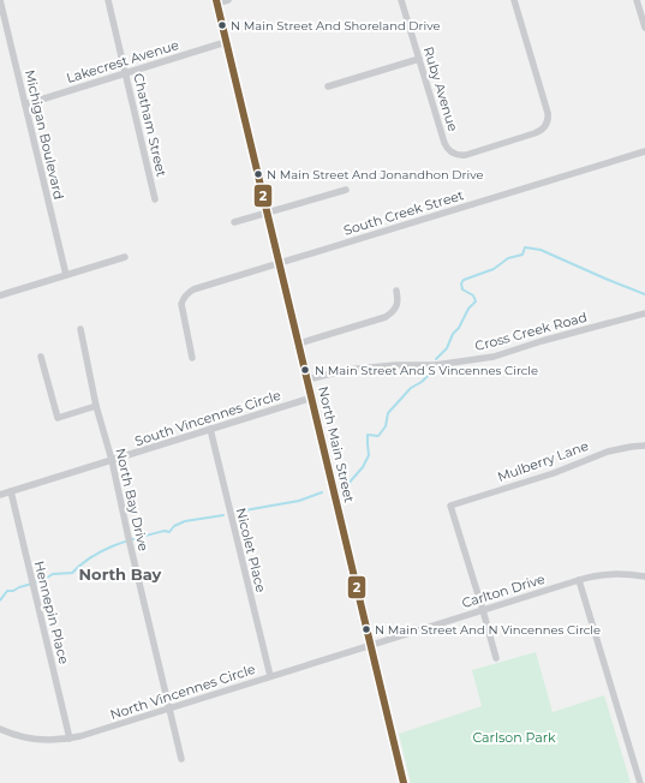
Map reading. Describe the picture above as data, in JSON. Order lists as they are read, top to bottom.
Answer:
{
  "streets": {
    "main road": ["North Main Street"],
    "street": [
      "Lakecrest Avenue",
      "Ruby Avenue",
      "Chatham Street",
      "Michigan Boulevard",
      "South Creek Street",
      "Cross Creek Road",
      "South Vincennes Circle",
      "Mulberry Lane",
      "North Bay Drive",
      "Nicolet Place",
      "Carlton Drive",
      "Hennepin Place",
      "North Vincennes Circle"
    ]
  },
  "crossings": [
    ["Lakecrest Avenue", "Chatham Street"],
    ["Lakecrest Avenue", "Michigan Boulevard"],
    ["Lakecrest Avenue", "North Main Street"],
    ["South Creek Street", "North Main Street"],
    ["Cross Creek Road", "North Main Street"],
    ["South Vincennes Circle", "North Main Street"],
    ["South Vincennes Circle", "North Bay Drive"],
    ["South Vincennes Circle", "Nicolet Place"],
    ["South Vincennes Circle", "Hennepin Place"],
    ["North Main Street", "Carlton Drive"],
    ["North Main Street", "North Vincennes Circle"],
    ["Mulberry Lane", "Carlton Drive"],
    ["North Bay Drive", "North Vincennes Circle"],
    ["Nicolet Place", "North Vincennes Circle"],
    ["Carlton Drive", "North Vincennes Circle"],
    ["Hennepin Place", "North Vincennes Circle"]
  ],
  "districts": ["North Bay"],
  "parks": ["Carlson Park"],
  "places": [
    "N Main Street And Shoreland Drive",
    "N Main Street And Jonandhon Drive",
    "N Main Street And S Vincennes Circle",
    "N Main Street And N Vincennes Circle"
  ],
  "lines": ["transit line 2"]
}
